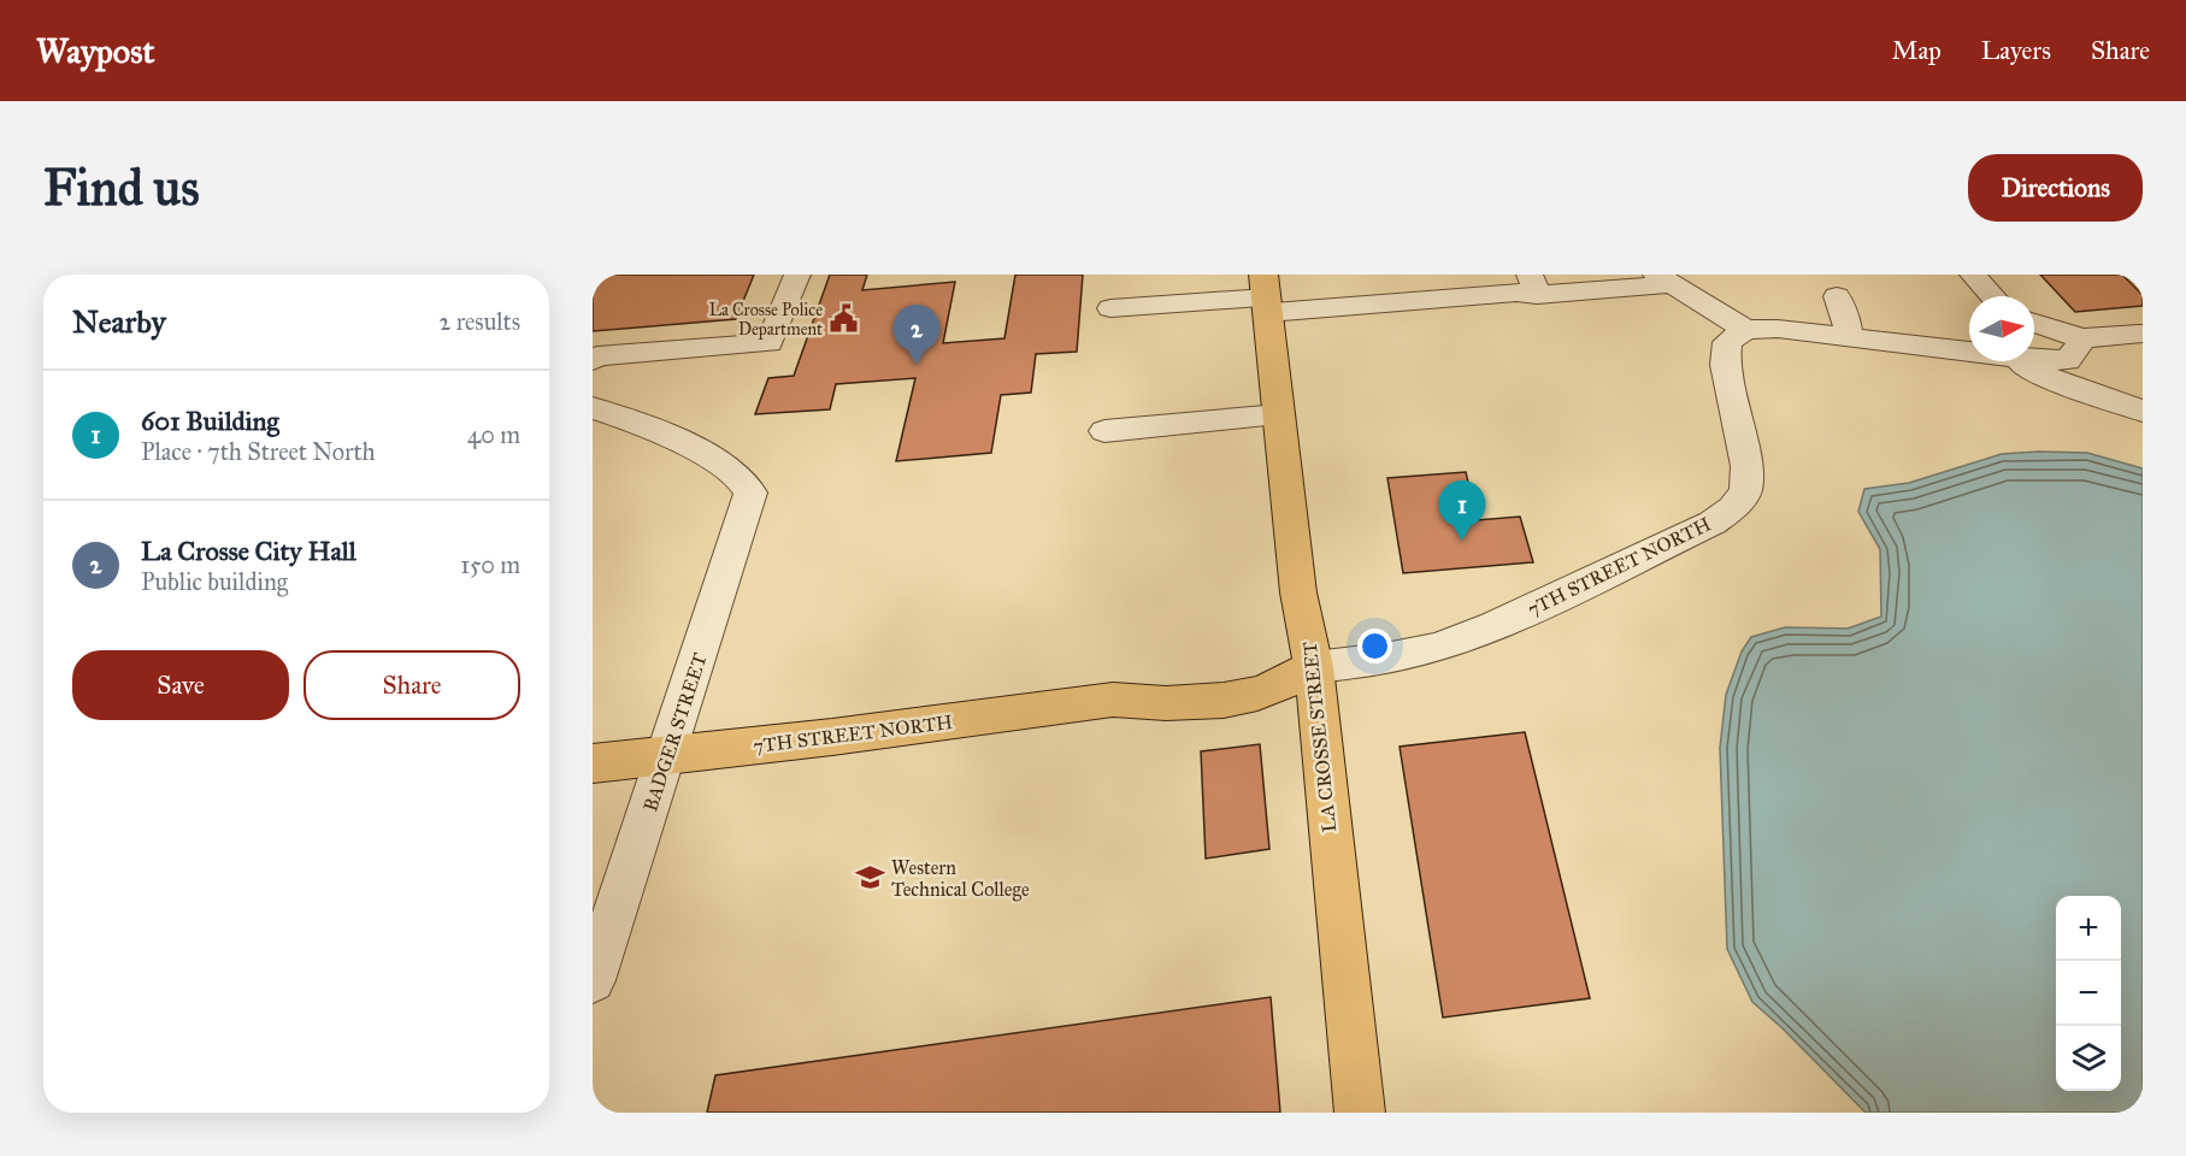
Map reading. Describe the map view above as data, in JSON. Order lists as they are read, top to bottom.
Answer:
{
  "streets": {
    "main road": ["7TH STREET NORTH", "LA CROSSE STREET"],
    "street": ["BADGER STREET"]
  },
  "crossings": [
    ["7TH STREET NORTH", "BADGER STREET"],
    ["7TH STREET NORTH", "LA CROSSE STREET"]
  ],
  "places": {
    "public building": ["La Crosse Police Department"],
    "school or university": ["Western Technical College"]
  },
  "north": "right",
  "page": {
    "header": "Waypost",
    "nav": ["Map", "Layers", "Share"],
    "buttons": [
      "Directions",
      ["Save", "Share"]
    ],
    "title": "Find us",
    "heading": ["Nearby", "2 results"],
    "pins": ["2", "1"],
    "list": [
      {
        "mark": "1",
        "name": "601 Building",
        "note": "Place · 7th Street North",
        "value": "40 m"
      },
      {
        "mark": "2",
        "name": "La Crosse City Hall",
        "note": "Public building",
        "value": "150 m"
      }
    ],
    "map_buttons": ["+", "−"]
  }
}
